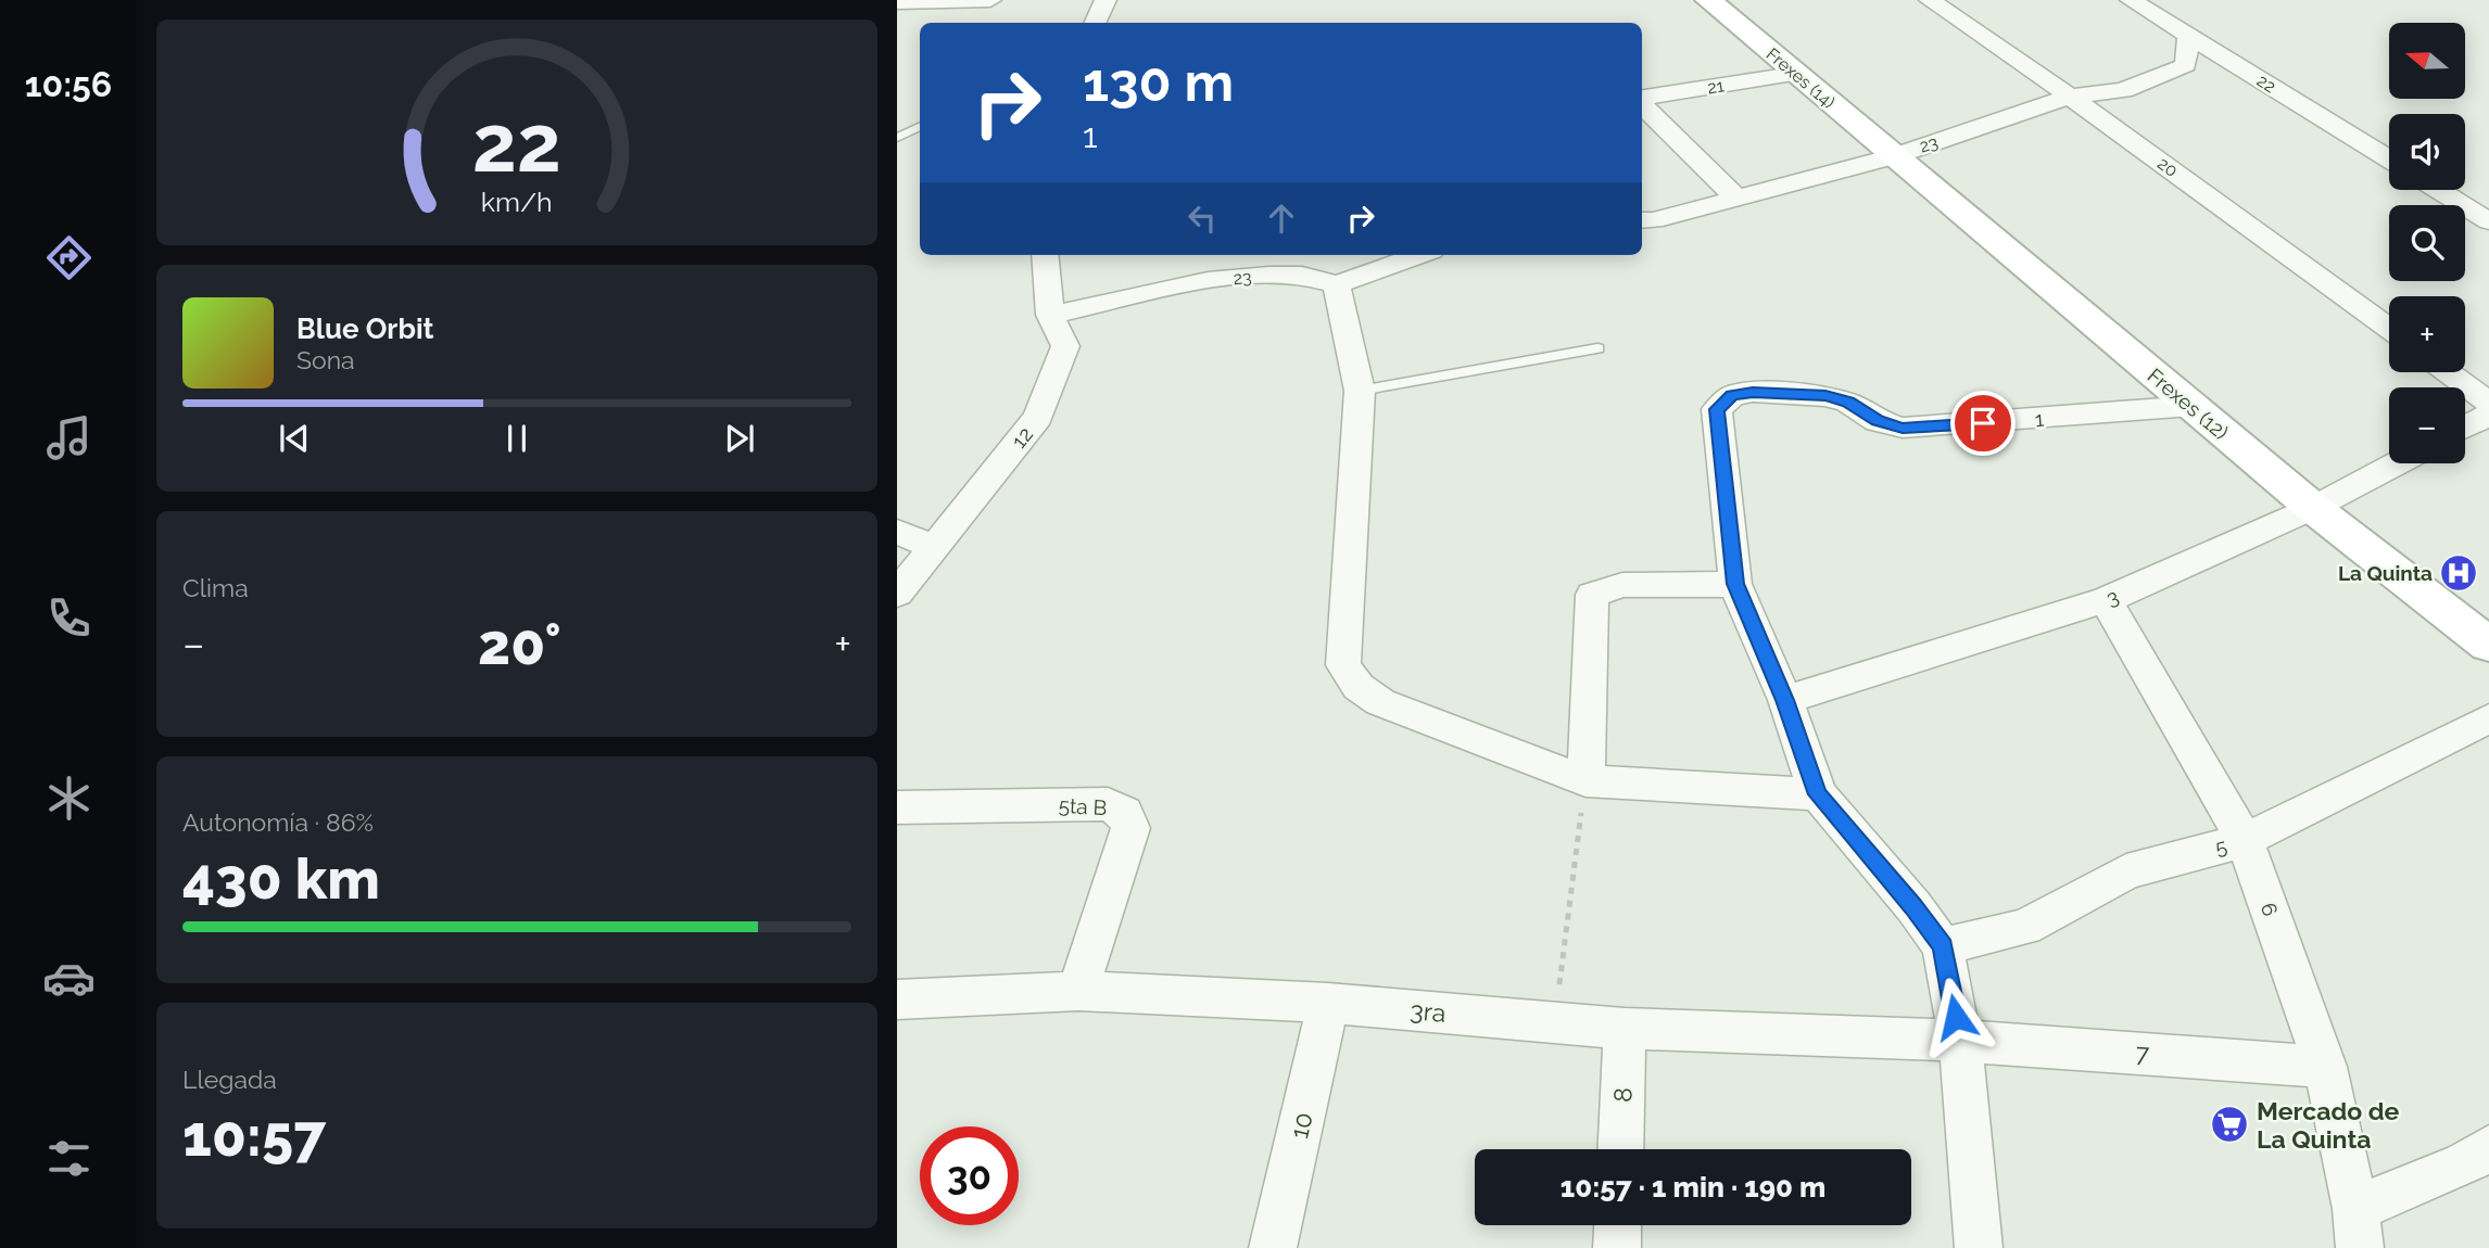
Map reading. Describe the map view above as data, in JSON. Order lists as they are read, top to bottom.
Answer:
{
  "streets": {
    "main road": ["Frexes (14)", "Frexes (12)"],
    "street": [
      "22",
      "21",
      "23",
      "20",
      "1",
      "12",
      "3",
      "5ta B",
      "5",
      "6",
      "3ra",
      "7",
      "8",
      "10"
    ]
  },
  "crossings": [
    ["Frexes (14)", "21"],
    ["Frexes (14)", "23"],
    ["Frexes (14)", "Frexes (12)"],
    ["22", "23"],
    ["23", "20"],
    ["23", "Frexes (12)"],
    ["23", "12"],
    ["Frexes (12)", "1"],
    ["Frexes (12)", "3"],
    ["3", "6"],
    ["5ta B", "3ra"],
    ["5", "6"],
    ["6", "7"],
    ["3ra", "7"],
    ["3ra", "8"],
    ["3ra", "10"]
  ],
  "places": {
    "hospital": ["La Quinta"],
    "supermarket": ["Mercado de La Quinta"]
  },
  "north": "left",
  "page": {
    "tabs": "10:56",
    "map_buttons": ["+", "−"],
    "turn": ["130 m", "1"],
    "song": ["Blue Orbit", "Sona"],
    "tile": [
      "Clima",
      ["Autonomía · 86%", "430 km"],
      ["Llegada", "10:57"]
    ],
    "heat": ["−", "20°", "+"],
    "limit": "30",
    "trip": "10:57 · 1 min · 190 m",
    "gauge": ["22", "km/h"]
  }
}
